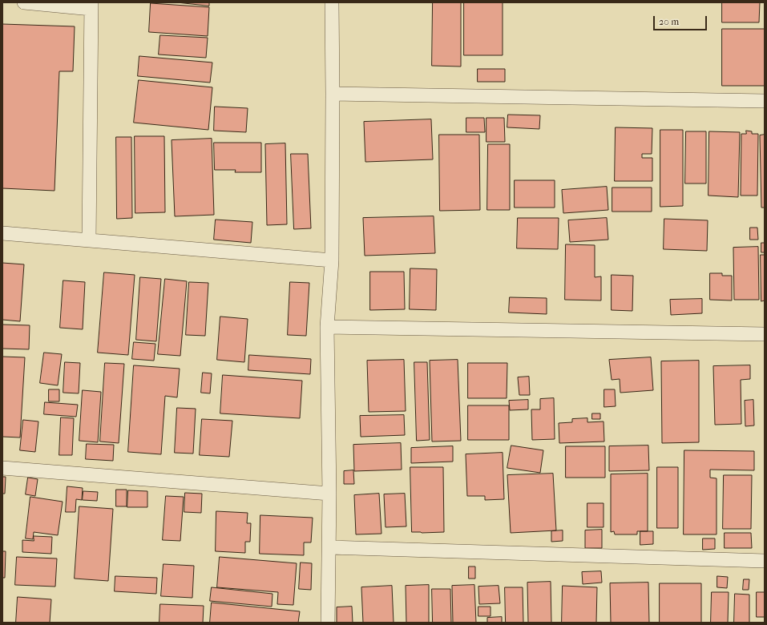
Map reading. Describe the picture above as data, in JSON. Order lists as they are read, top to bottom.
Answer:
{
  "scale_bar": "20 m"
}
